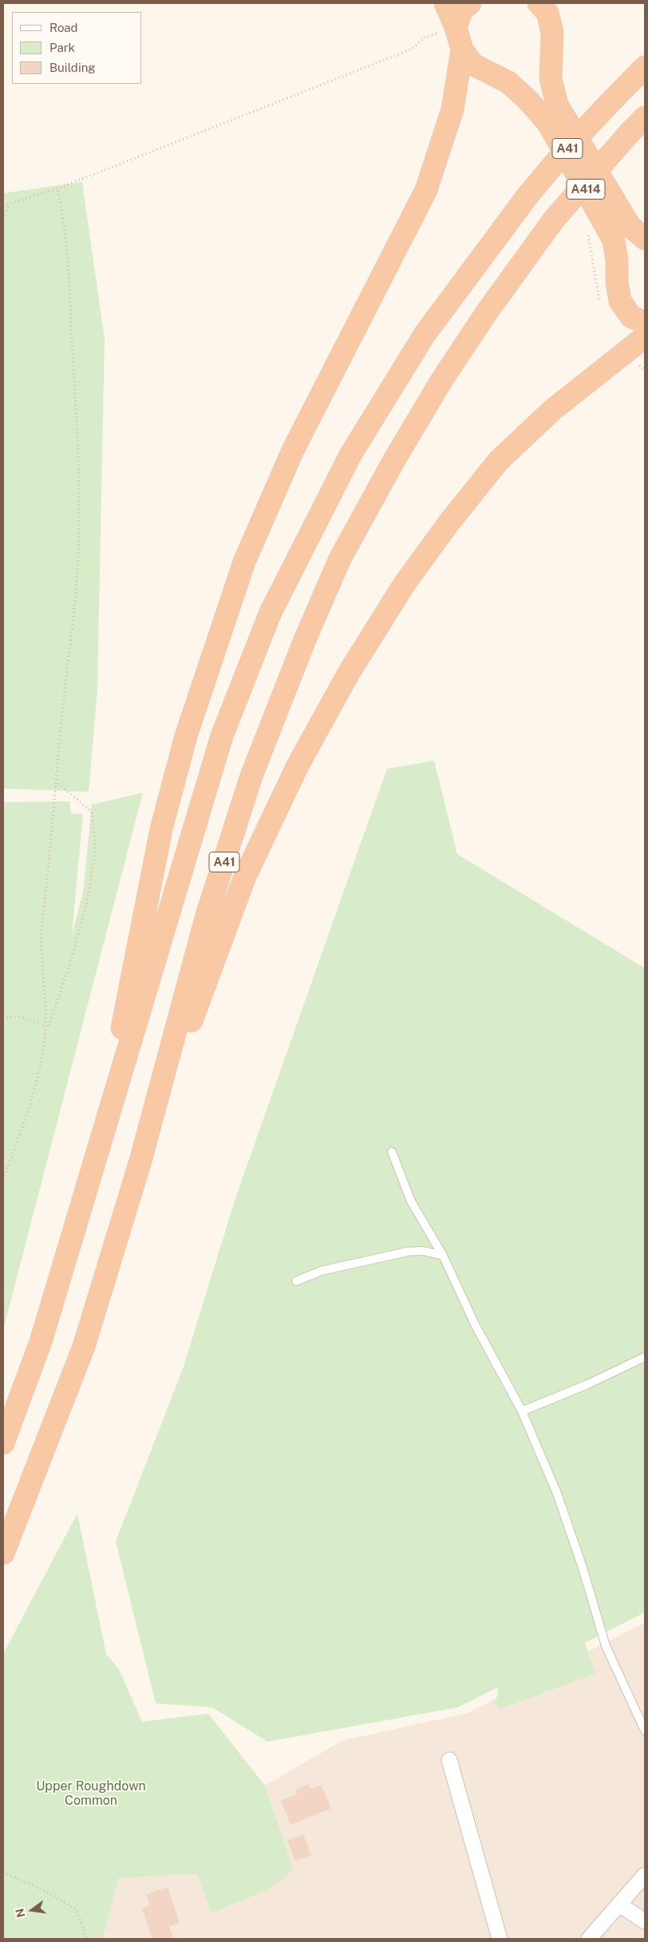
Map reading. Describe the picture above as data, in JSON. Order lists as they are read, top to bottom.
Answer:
{
  "streets": {
    "highway": ["A41", "A414"]
  },
  "parks": ["Upper Roughdown Common"],
  "legend": ["Road", "Park", "Building"],
  "north": "left"
}
